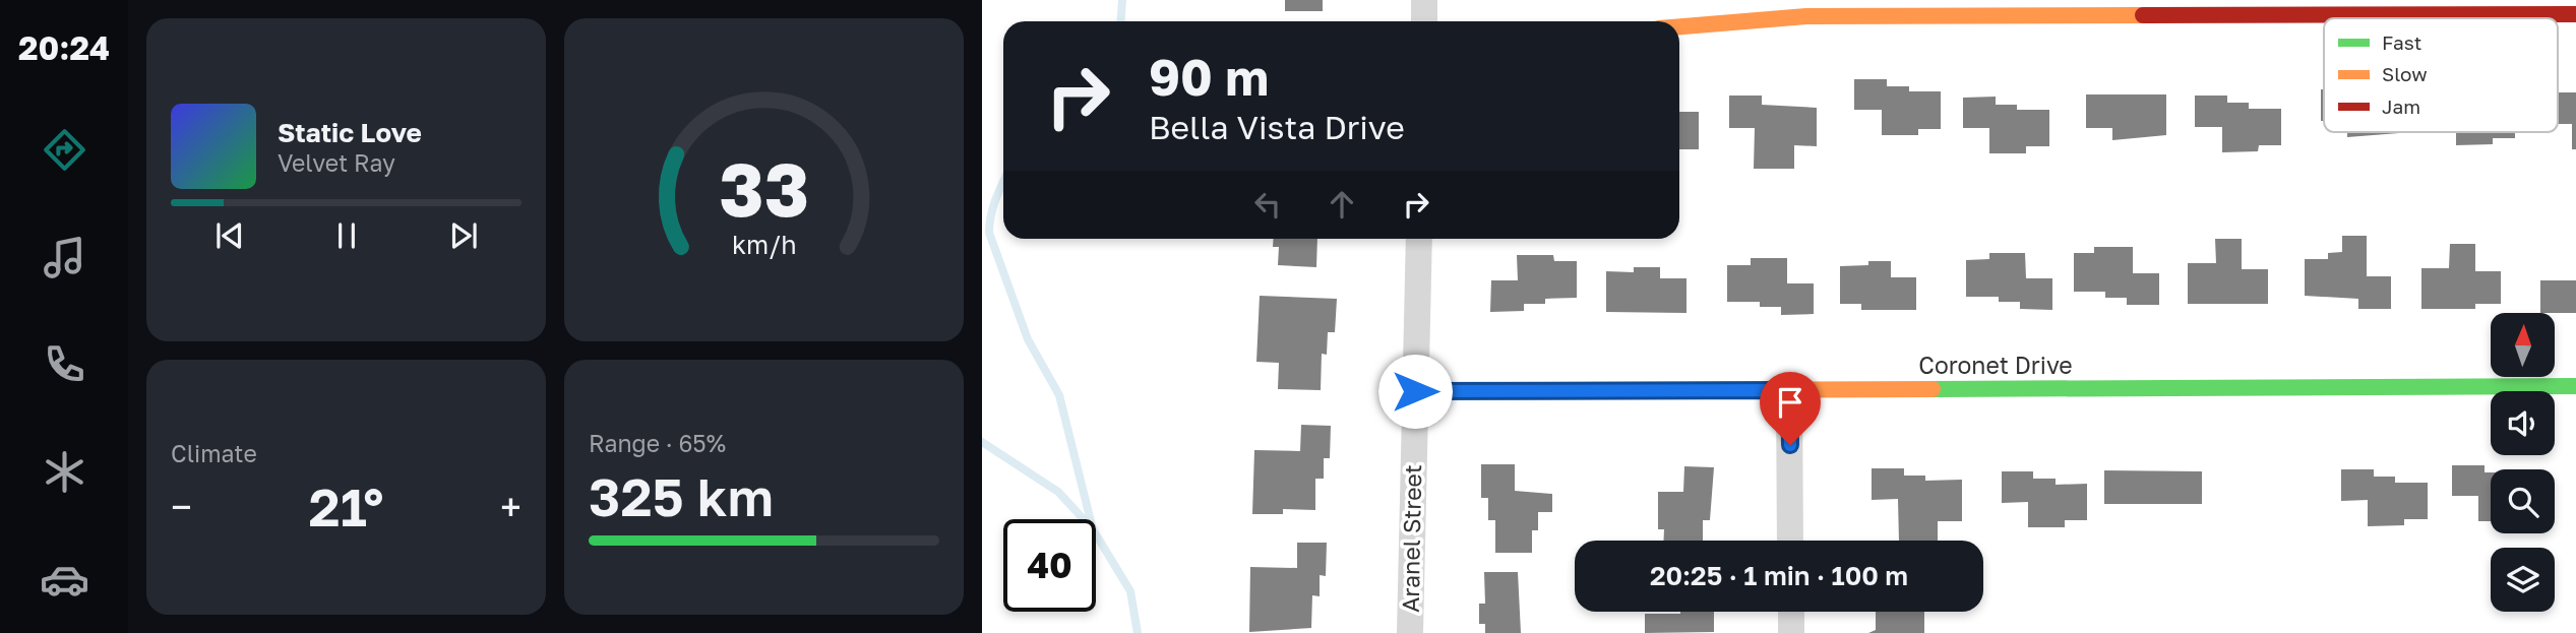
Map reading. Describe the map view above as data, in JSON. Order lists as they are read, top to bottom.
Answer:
{
  "streets": {
    "street": ["Coronet Drive", "Aranel Street"]
  },
  "crossings": [
    ["Coronet Drive", "Aranel Street"]
  ],
  "legend": ["Fast", "Slow", "Jam"],
  "north": "top",
  "page": {
    "tabs": "20:24",
    "turn": ["90 m", "Bella Vista Drive"],
    "song": ["Static Love", "Velvet Ray"],
    "tile": [
      "Climate",
      ["Range · 65%", "325 km"]
    ],
    "heat": ["−", "21°", "+"],
    "limit": "40",
    "trip": "20:25 · 1 min · 100 m",
    "gauge": ["33", "km/h"]
  }
}
